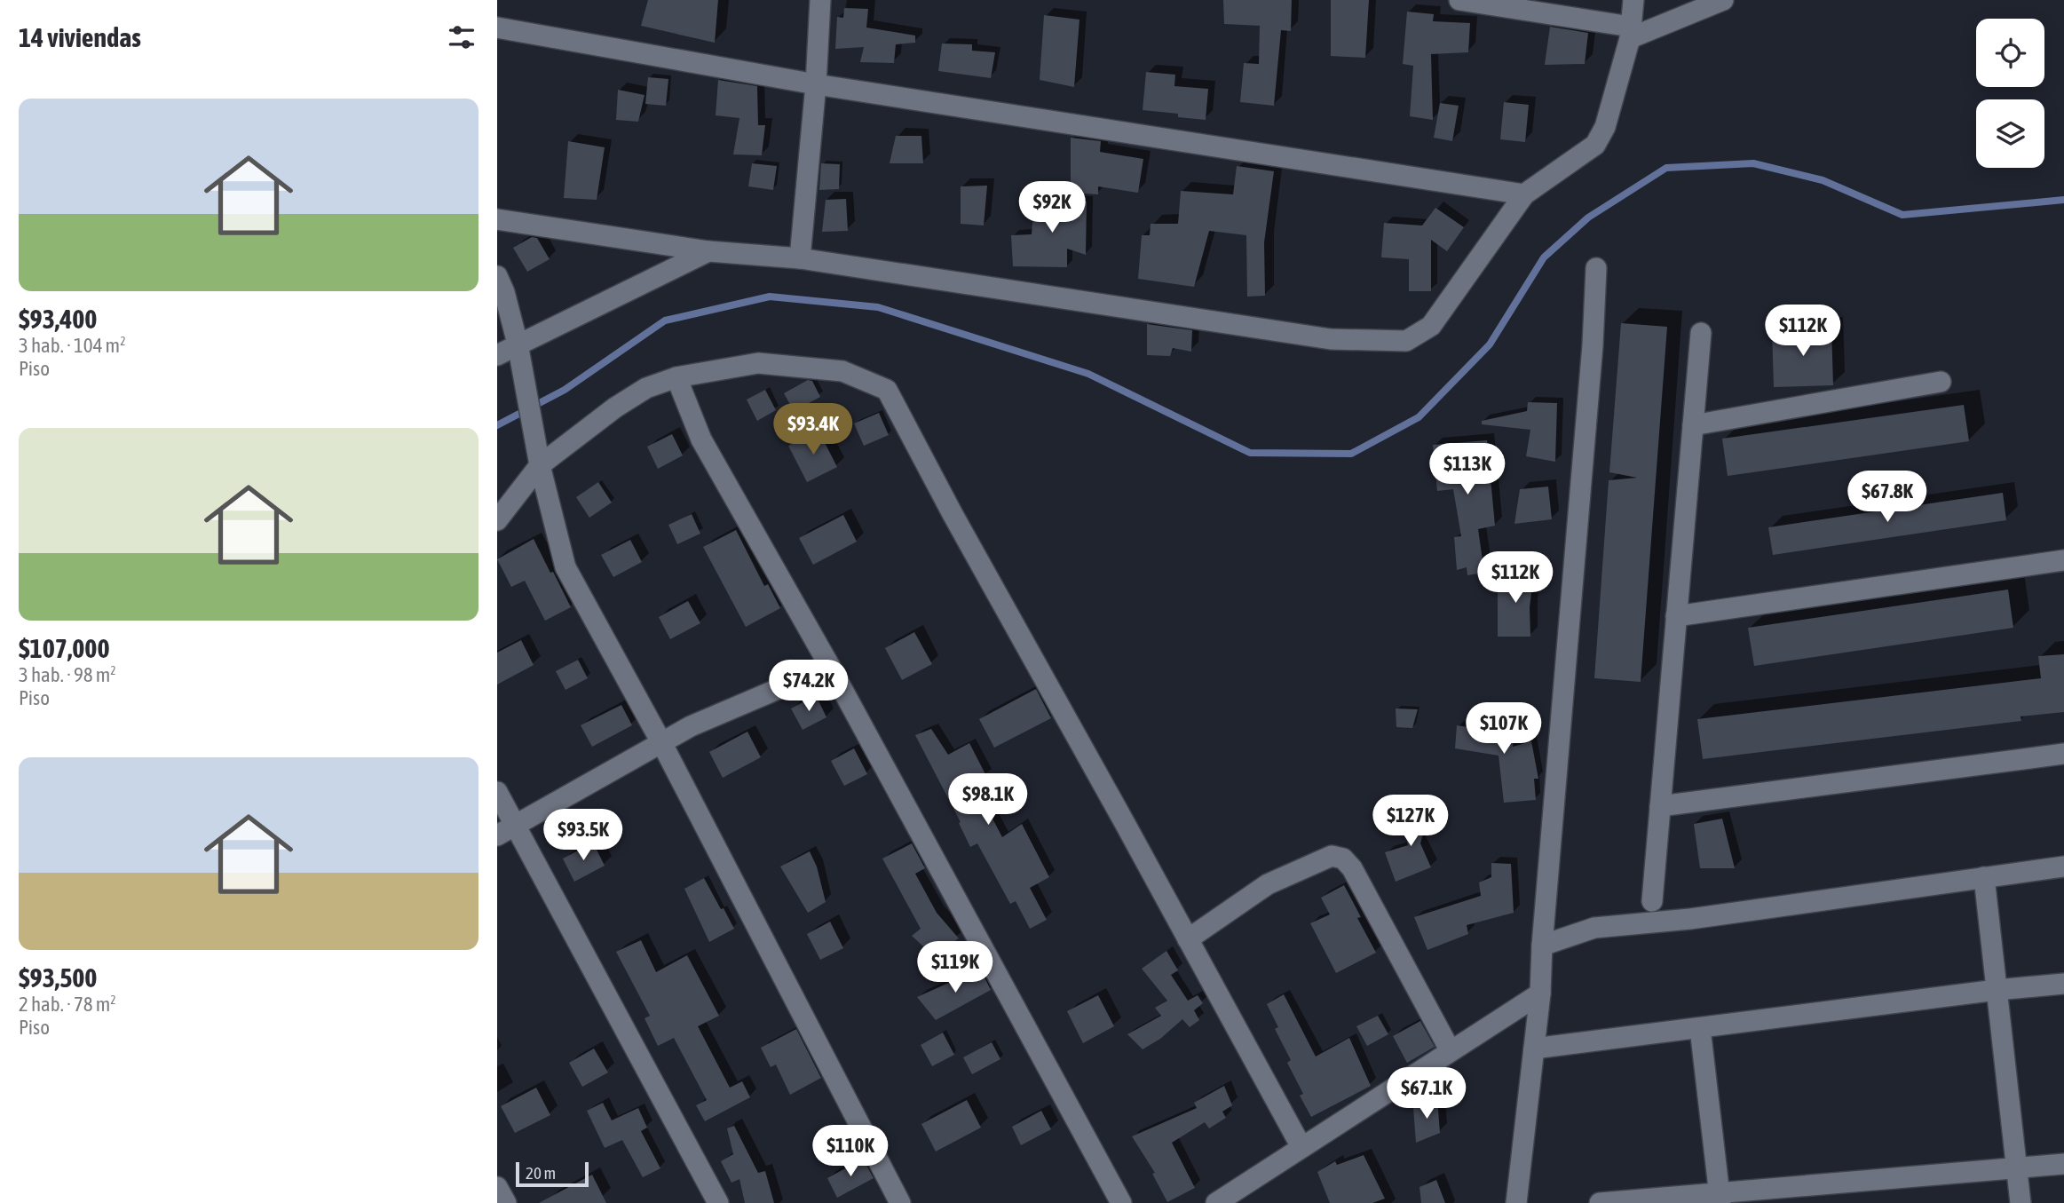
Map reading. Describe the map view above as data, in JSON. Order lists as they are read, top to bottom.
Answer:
{
  "scale_bar": "20 m",
  "page": {
    "heading": "14 viviendas",
    "list": [
      {
        "name": "$93,400",
        "note": "3 hab. · 104 m² · Piso"
      },
      {
        "name": "$107,000",
        "note": "3 hab. · 98 m² · Piso"
      },
      {
        "name": "$93,500",
        "note": "2 hab. · 78 m² · Piso"
      }
    ],
    "price": [
      "$92K",
      "$112K",
      "$93.4K",
      "$113K",
      "$67.8K",
      "$112K",
      "$74.2K",
      "$107K",
      "$98.1K",
      "$127K",
      "$93.5K",
      "$119K",
      "$67.1K",
      "$110K"
    ],
    "scale": "20 m"
  }
}
